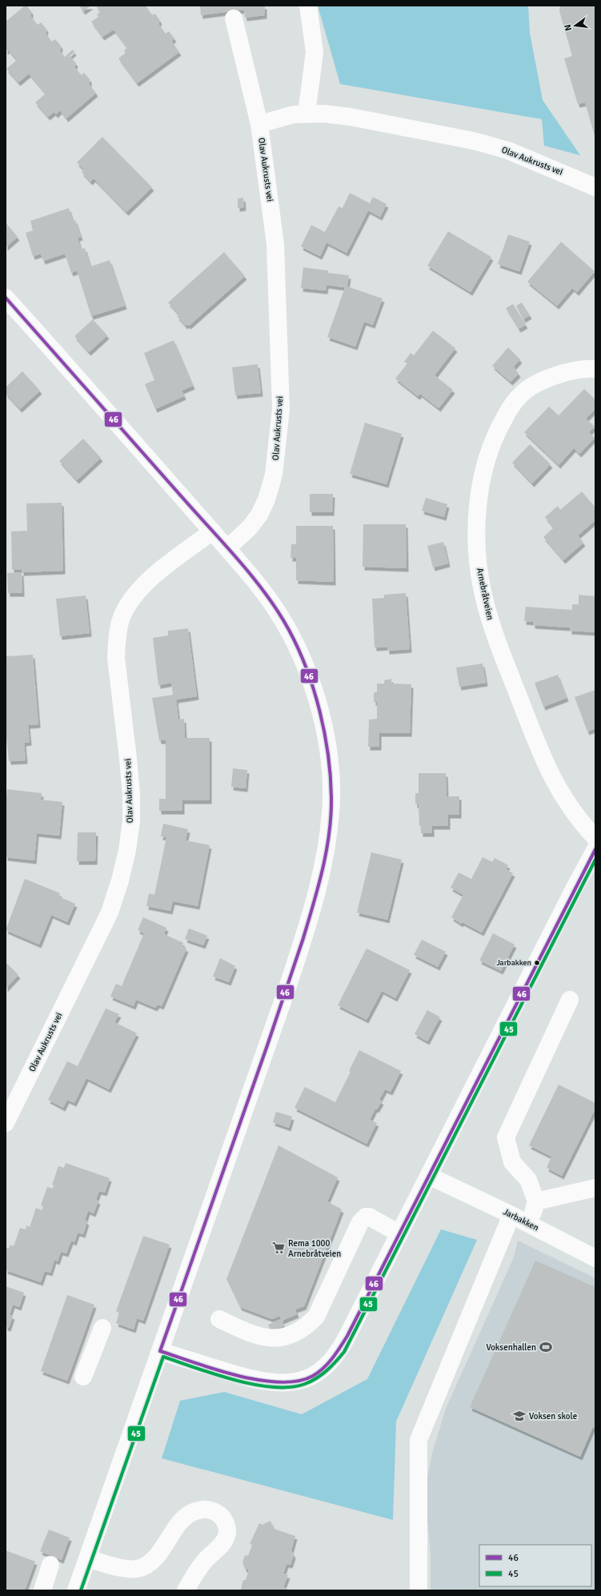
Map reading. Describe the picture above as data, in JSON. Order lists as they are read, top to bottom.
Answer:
{
  "streets": {
    "street": ["Olav Aukrusts vei", "Arnebråtveien", "Jarbakken"]
  },
  "places": {
    "other": ["Jarbakken"],
    "supermarket": ["Rema 1000 Arnebråtveien"],
    "sports": ["Voksenhallen"],
    "school or university": ["Voksen skole"]
  },
  "lines": ["transit line 46", "transit line 45"],
  "legend": ["46", "45"],
  "north": "left"
}
